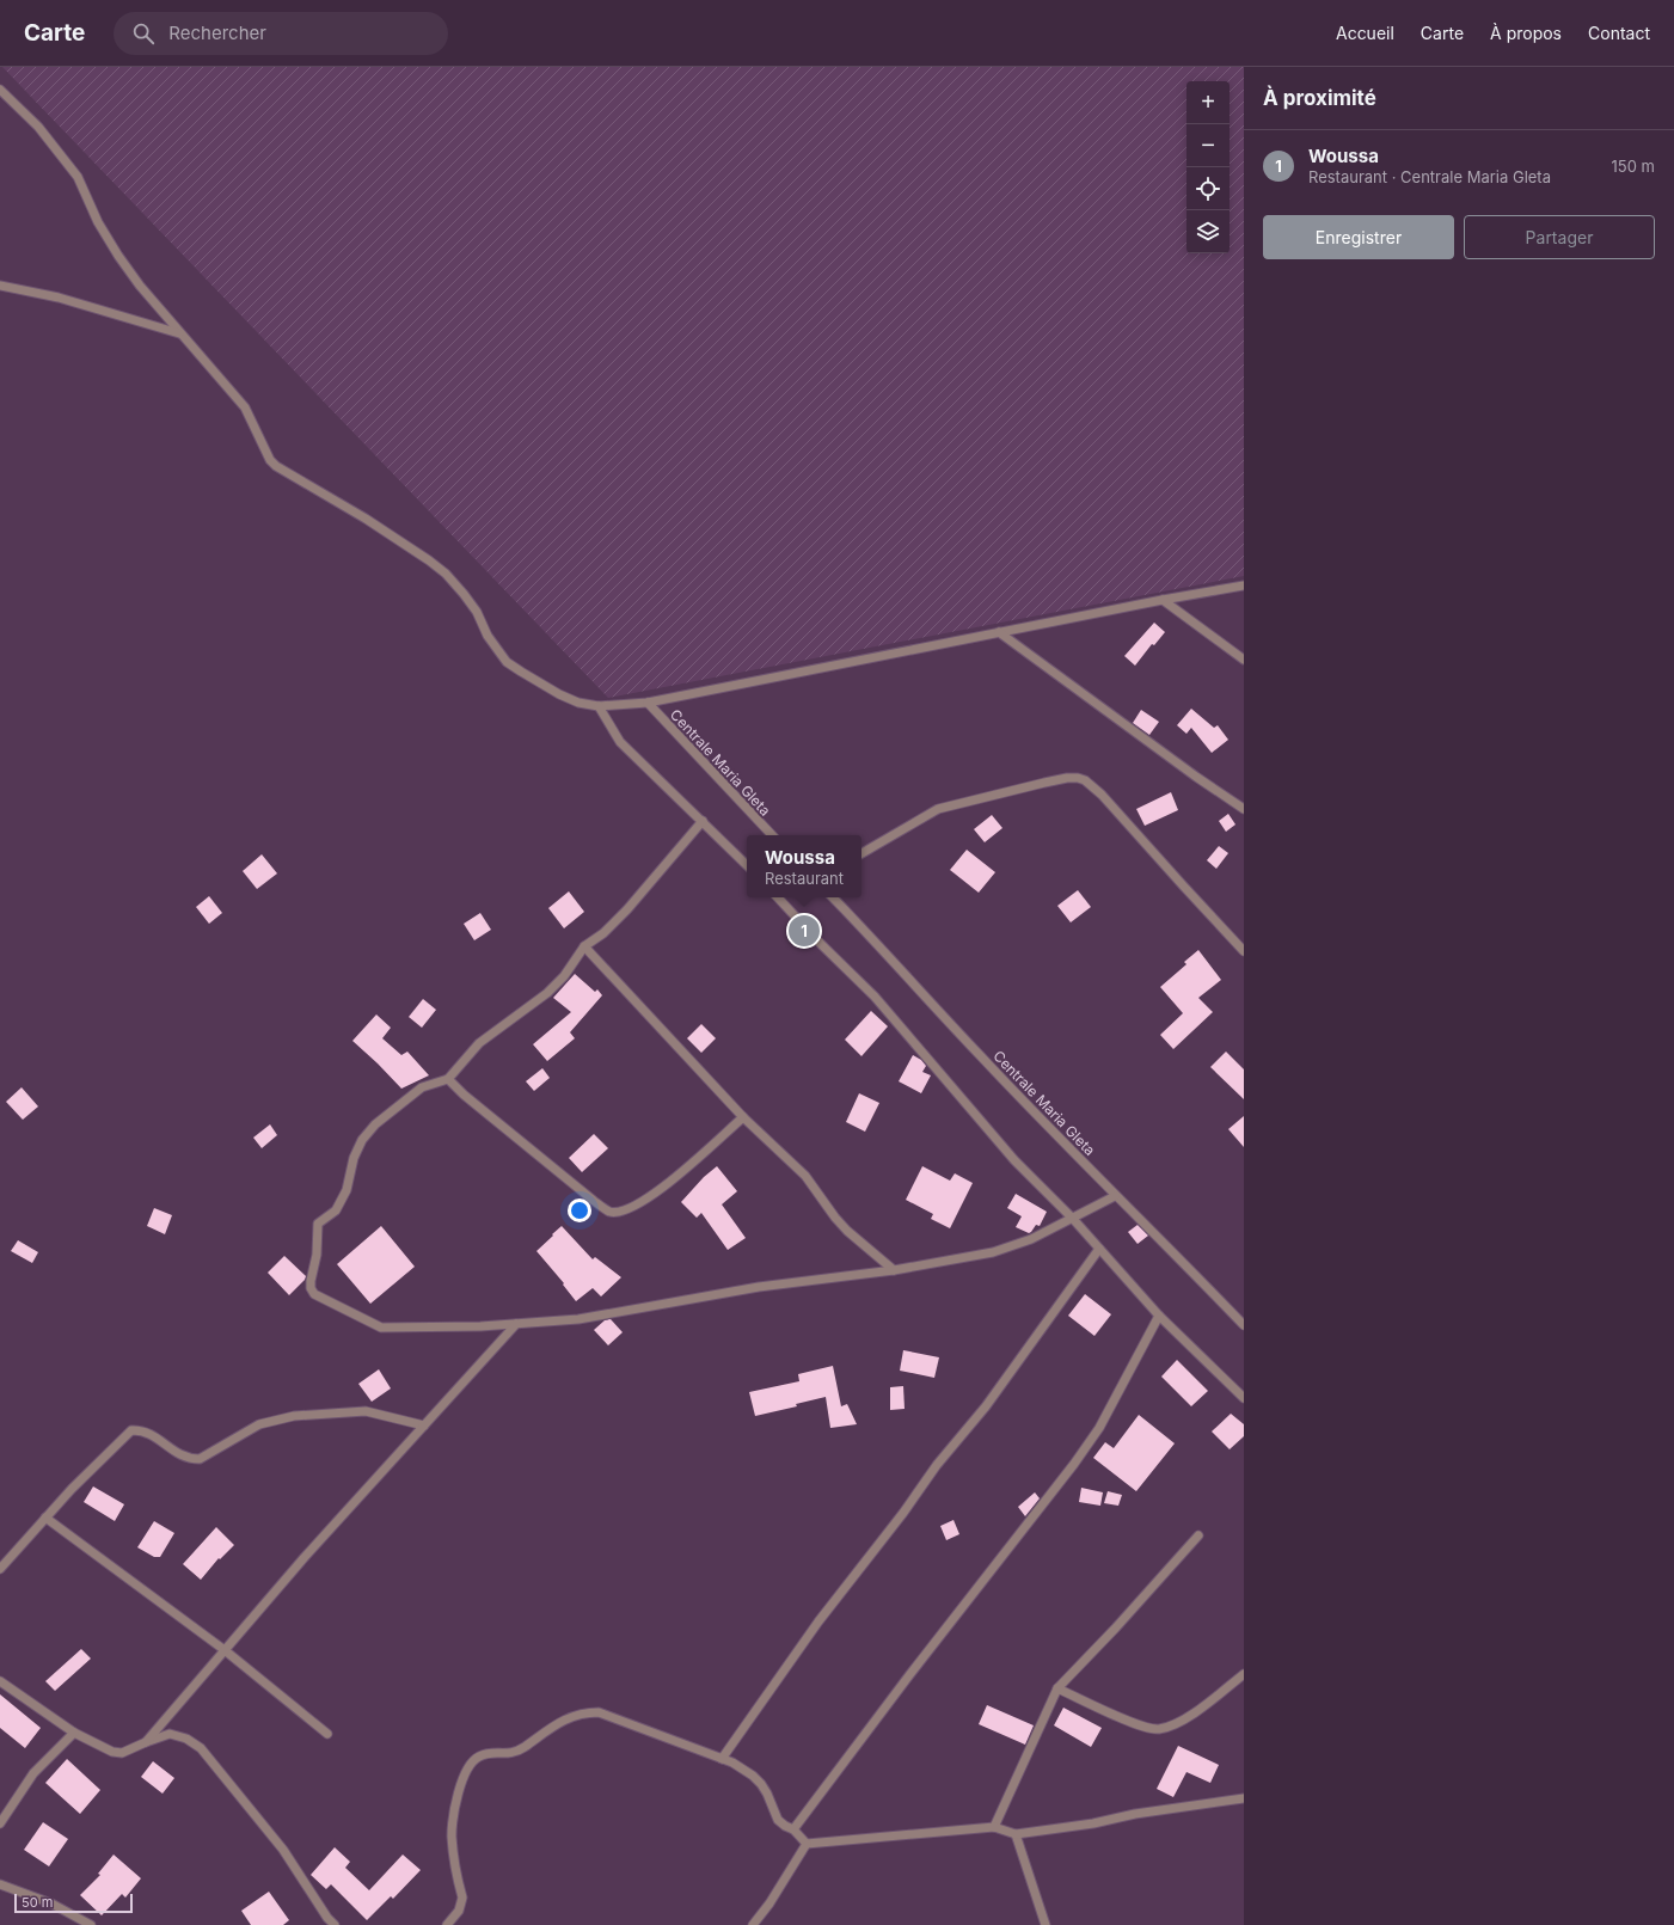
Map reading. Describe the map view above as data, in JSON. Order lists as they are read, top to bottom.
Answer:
{
  "streets": {
    "street": ["Centrale Maria Gleta"]
  },
  "scale_bar": "50 m",
  "page": {
    "header": "Carte",
    "search": "Rechercher",
    "nav": [
      "Accueil",
      "Carte",
      "À propos",
      "Contact"
    ],
    "heading": "À proximité",
    "map_buttons": ["+", "−"],
    "list": [
      {
        "mark": "1",
        "name": "Woussa",
        "note": "Restaurant · Centrale Maria Gleta",
        "value": "150 m"
      }
    ],
    "buttons": ["Enregistrer", "Partager"],
    "popup": ["Woussa", "Restaurant"],
    "pins": "1",
    "scale": "50 m"
  }
}
